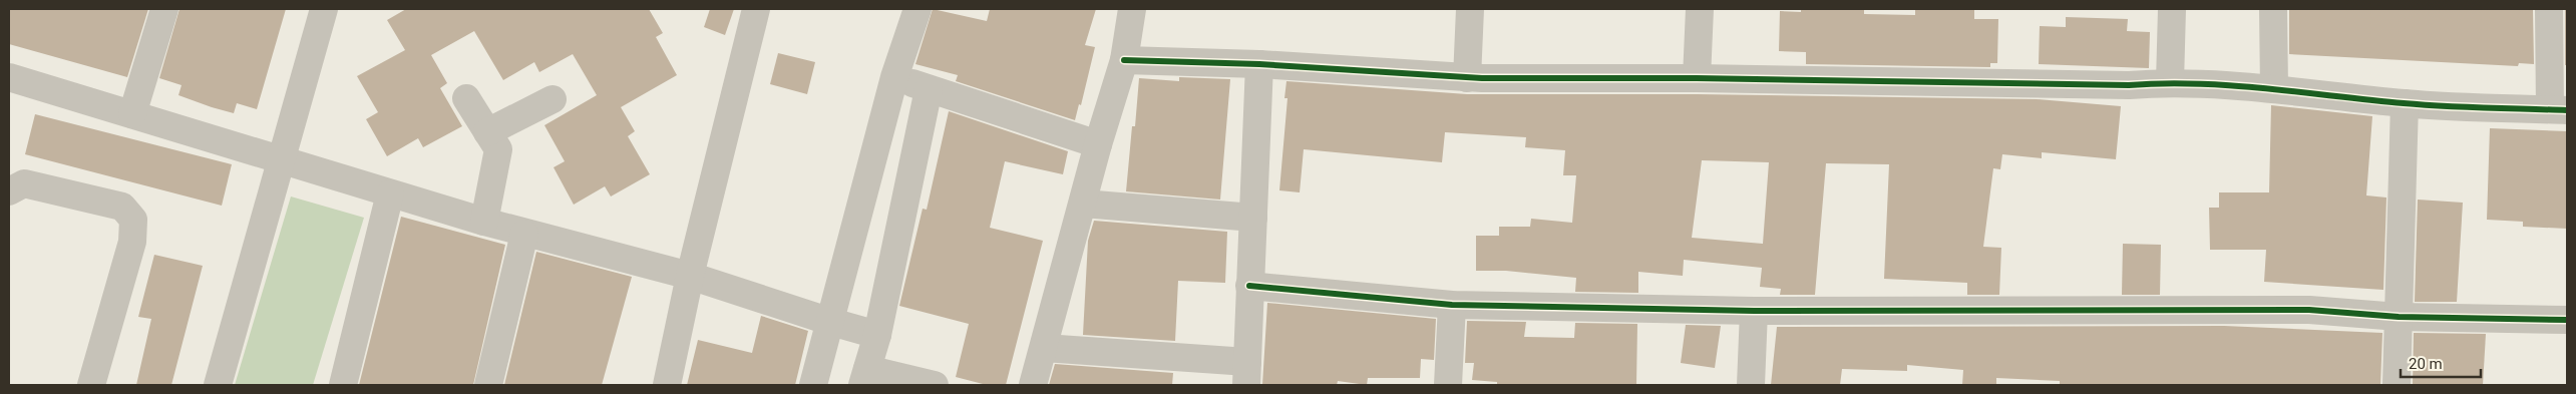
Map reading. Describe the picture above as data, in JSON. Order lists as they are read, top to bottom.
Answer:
{
  "scale_bar": "20 m"
}
